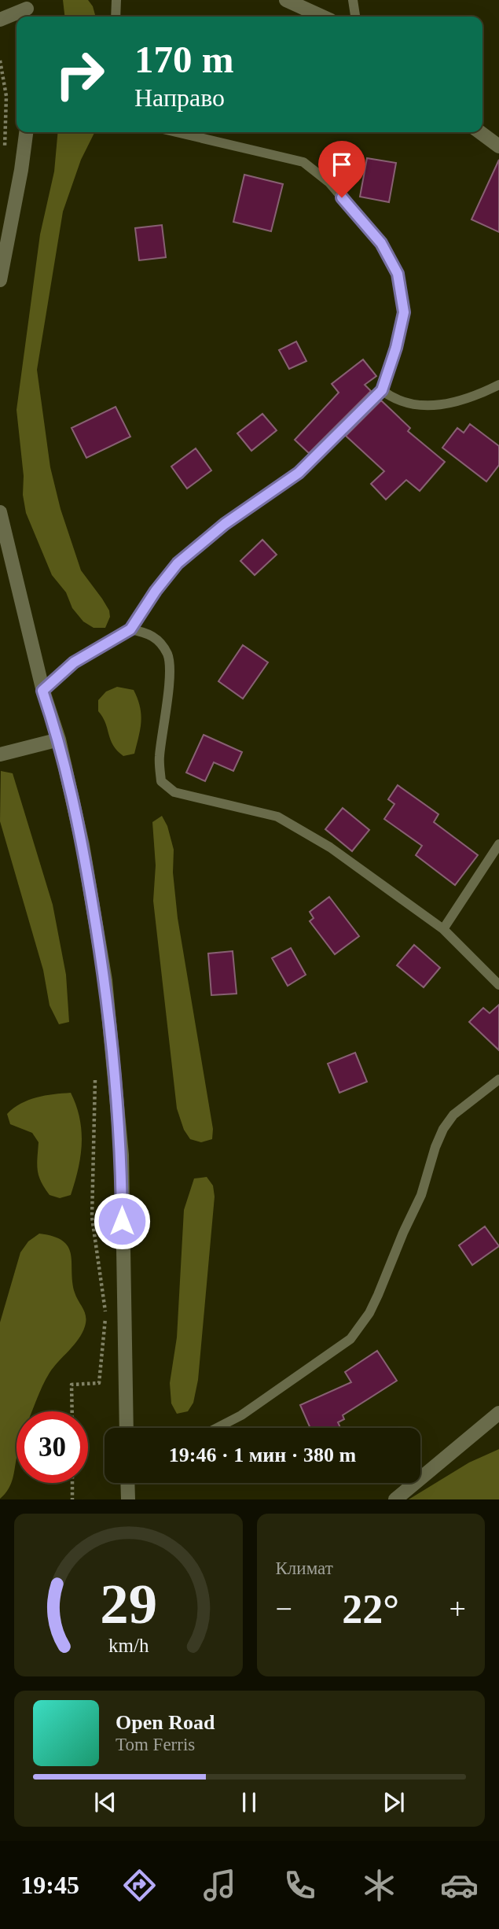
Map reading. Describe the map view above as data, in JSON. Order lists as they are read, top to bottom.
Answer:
{
  "page": {
    "turn": ["170 m", "Направо"],
    "limit": "30",
    "trip": "19:46 · 1 мин · 380 m",
    "tile": "Климат",
    "heat": ["−", "22°", "+"],
    "song": ["Open Road", "Tom Ferris"],
    "tabs": "19:45",
    "gauge": ["29", "km/h"]
  }
}
